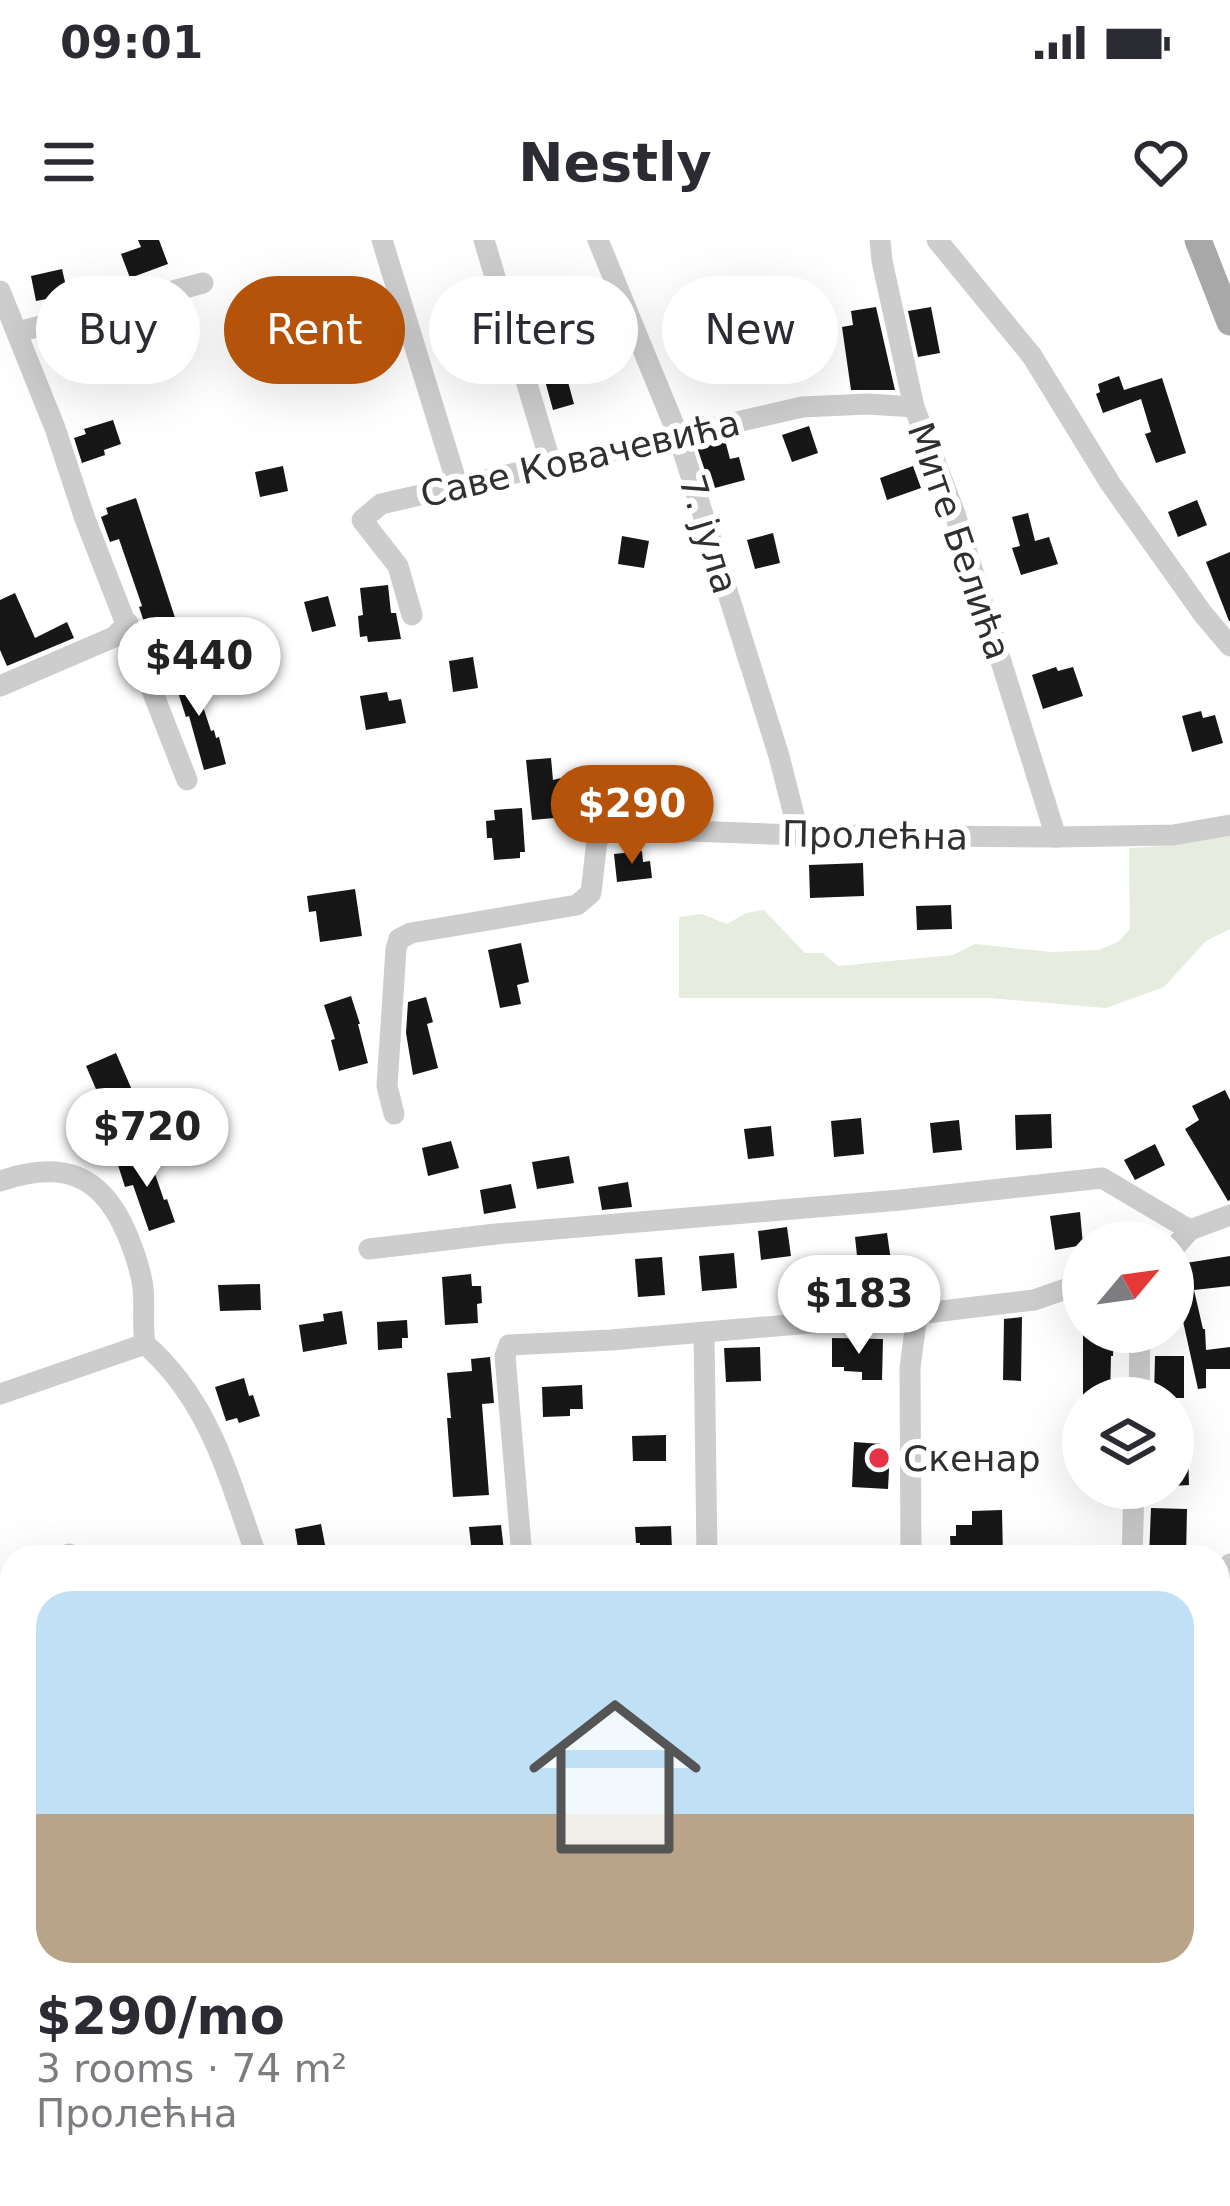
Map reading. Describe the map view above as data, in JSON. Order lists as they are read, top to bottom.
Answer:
{
  "streets": {
    "street": [
      "Саве Ковачевића",
      "7. јула",
      "Мите Белића",
      "Пролећна"
    ]
  },
  "crossings": [
    ["Саве Ковачевића", "7. јула"],
    ["Саве Ковачевића", "Мите Белића"],
    ["7. јула", "Пролећна"],
    ["Мите Белића", "Пролећна"]
  ],
  "places": ["Скенар"],
  "north": "top right",
  "page": {
    "status": "09:01",
    "header": "Nestly",
    "chip": [
      "Buy",
      "Rent",
      "Filters",
      "New"
    ],
    "price": [
      "$440",
      "$290",
      "$720",
      "$183"
    ],
    "list": [
      {
        "name": "$290/mo",
        "note": "3 rooms · 74 m² · Пролећна"
      }
    ]
  }
}
